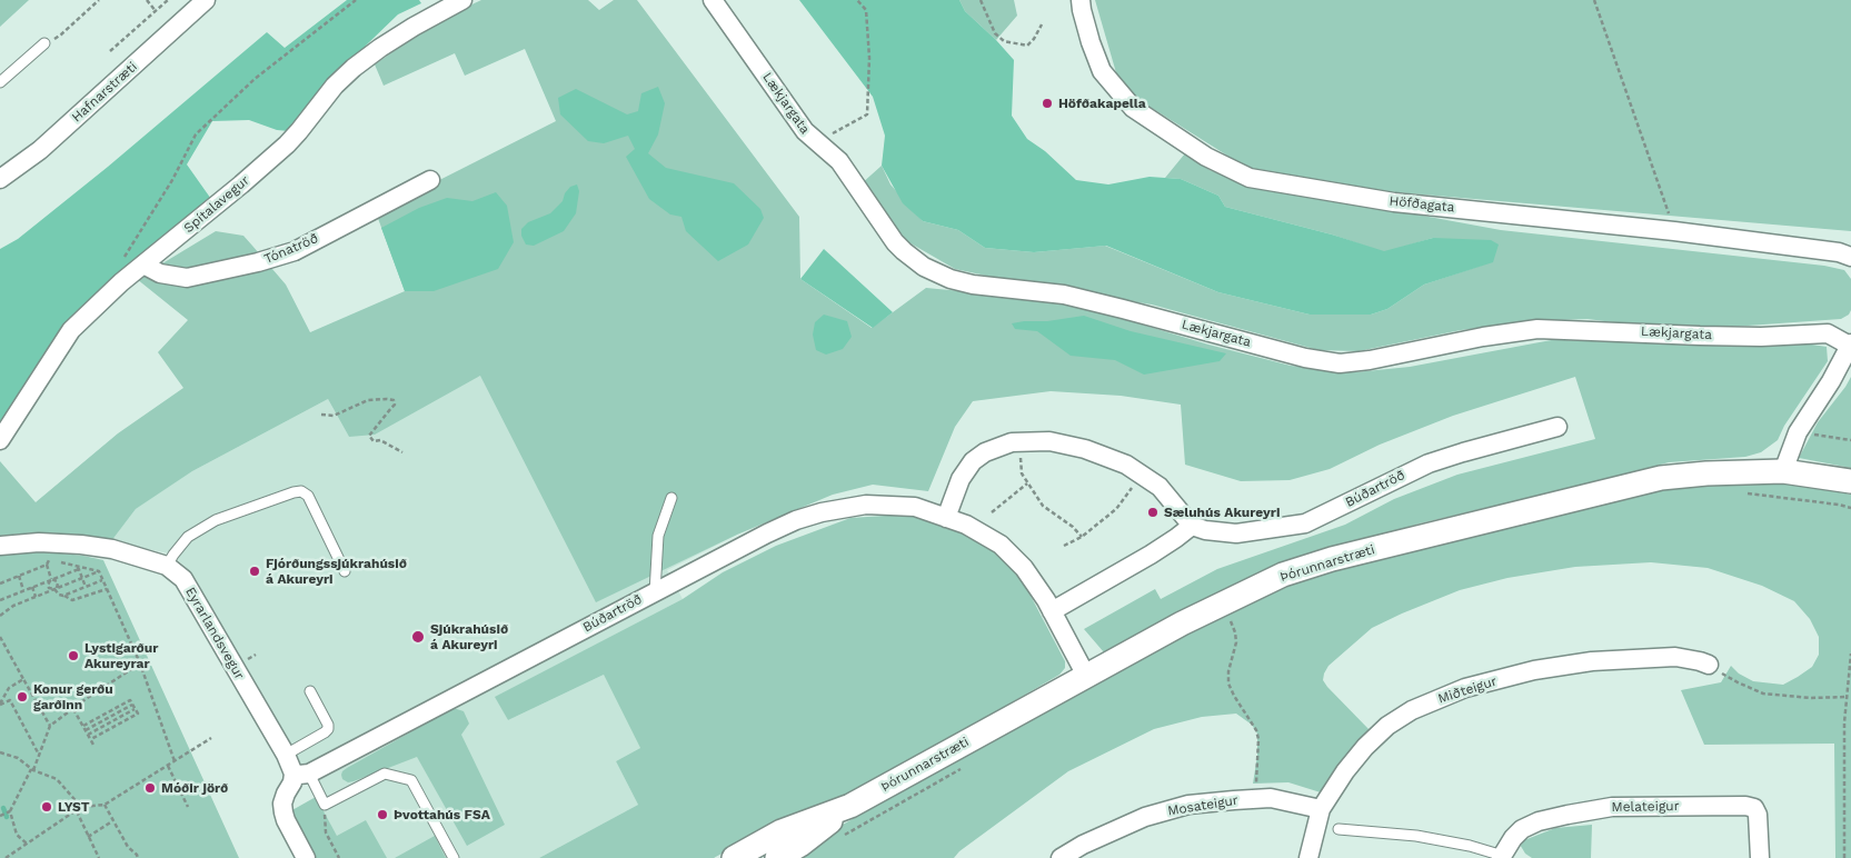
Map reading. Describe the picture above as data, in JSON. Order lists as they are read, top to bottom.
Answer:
{
  "streets": {
    "street": [
      "Hafnarstræti",
      "Lækjargata",
      "Spítalavegur",
      "Höfðagata",
      "Tónatröð",
      "Búðartröð",
      "Þórunnarstræti",
      "Eyrarlandsvegur",
      "Miðteigur",
      "Mosateigur",
      "Melateigur"
    ]
  },
  "crossings": [
    ["Spítalavegur", "Tónatröð"],
    ["Búðartröð", "Þórunnarstræti"],
    ["Búðartröð", "Eyrarlandsvegur"],
    ["Miðteigur", "Mosateigur"]
  ],
  "places": [
    "Höfðakapella",
    "Sæluhús Akureyri",
    "Fjórðungssjúkrahúsið á Akureyri",
    "Sjúkrahúsið á Akureyri",
    "Lystigarður Akureyrar",
    "Konur gerðu garðinn",
    "Móðir jörð",
    "LYST",
    "Þvottahús FSA"
  ]
}
